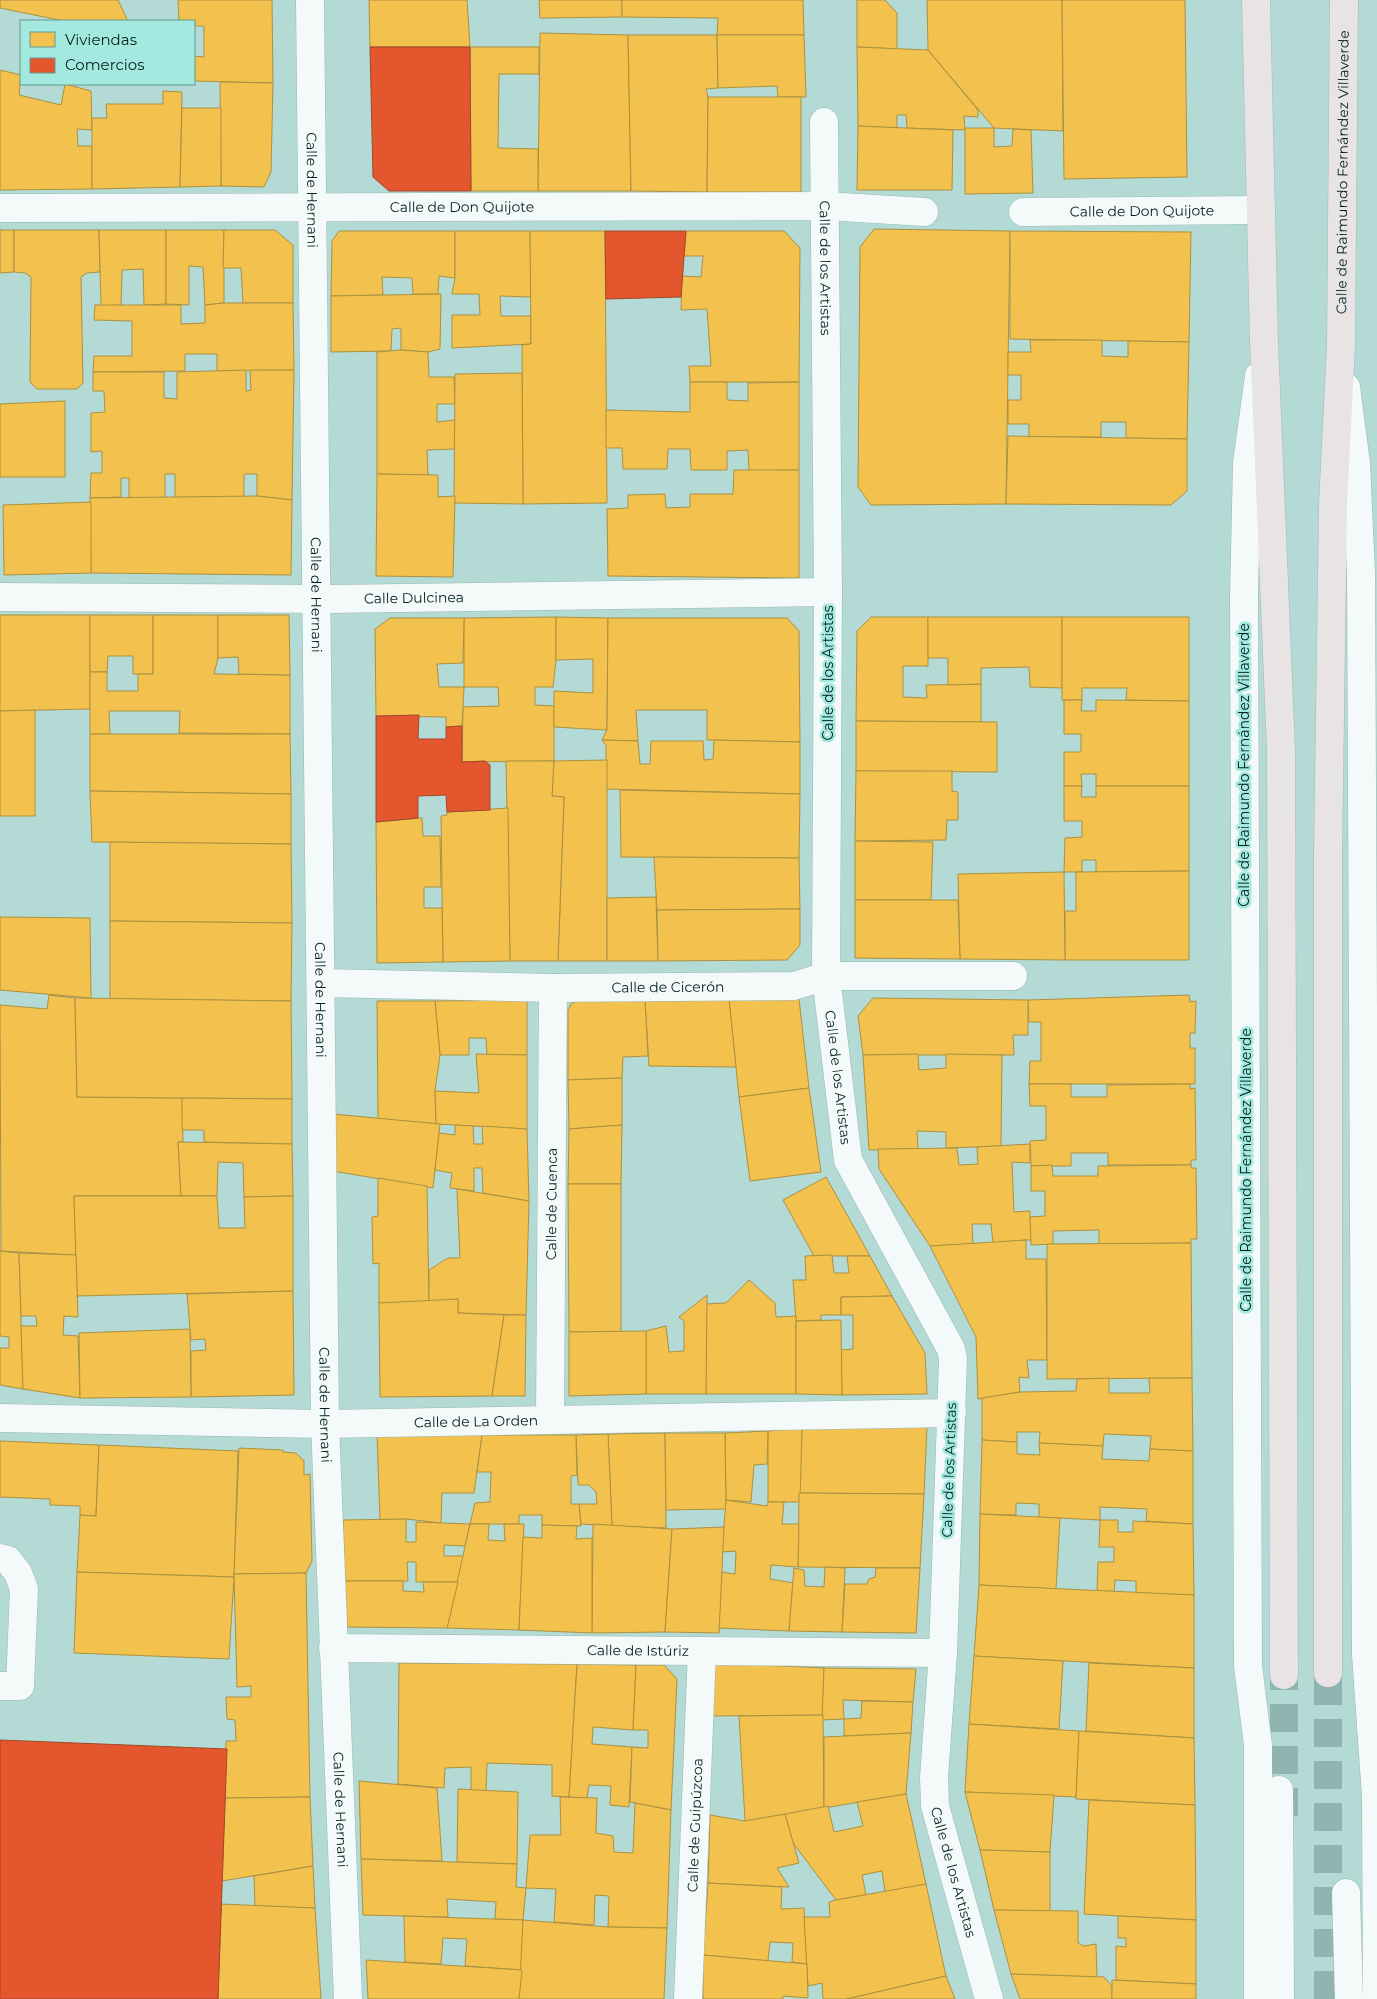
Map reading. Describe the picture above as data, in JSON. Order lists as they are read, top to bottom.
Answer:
{
  "streets": {
    "main road": ["Calle de Raimundo Fernández Villaverde"],
    "street": [
      "Calle de Hernani",
      "Calle de Don Quijote",
      "Calle de los Artistas",
      "Calle Dulcinea",
      "Calle de Cicerón",
      "Calle de Cuenca",
      "Calle de La Orden",
      "Calle de Istúriz",
      "Calle de Guipúzcoa"
    ]
  },
  "crossings": [
    ["Calle de Raimundo Fernández Villaverde", "Calle de Don Quijote"],
    ["Calle de Hernani", "Calle de Don Quijote"],
    ["Calle de Hernani", "Calle Dulcinea"],
    ["Calle de Hernani", "Calle de Cicerón"],
    ["Calle de Hernani", "Calle de La Orden"],
    ["Calle de Hernani", "Calle de Istúriz"],
    ["Calle de Don Quijote", "Calle de los Artistas"],
    ["Calle de los Artistas", "Calle Dulcinea"],
    ["Calle de los Artistas", "Calle de Cicerón"],
    ["Calle de los Artistas", "Calle de La Orden"],
    ["Calle de los Artistas", "Calle de Istúriz"],
    ["Calle de Cicerón", "Calle de Cuenca"],
    ["Calle de Cuenca", "Calle de La Orden"],
    ["Calle de Istúriz", "Calle de Guipúzcoa"]
  ],
  "legend": ["Viviendas", "Comercios"]
}
